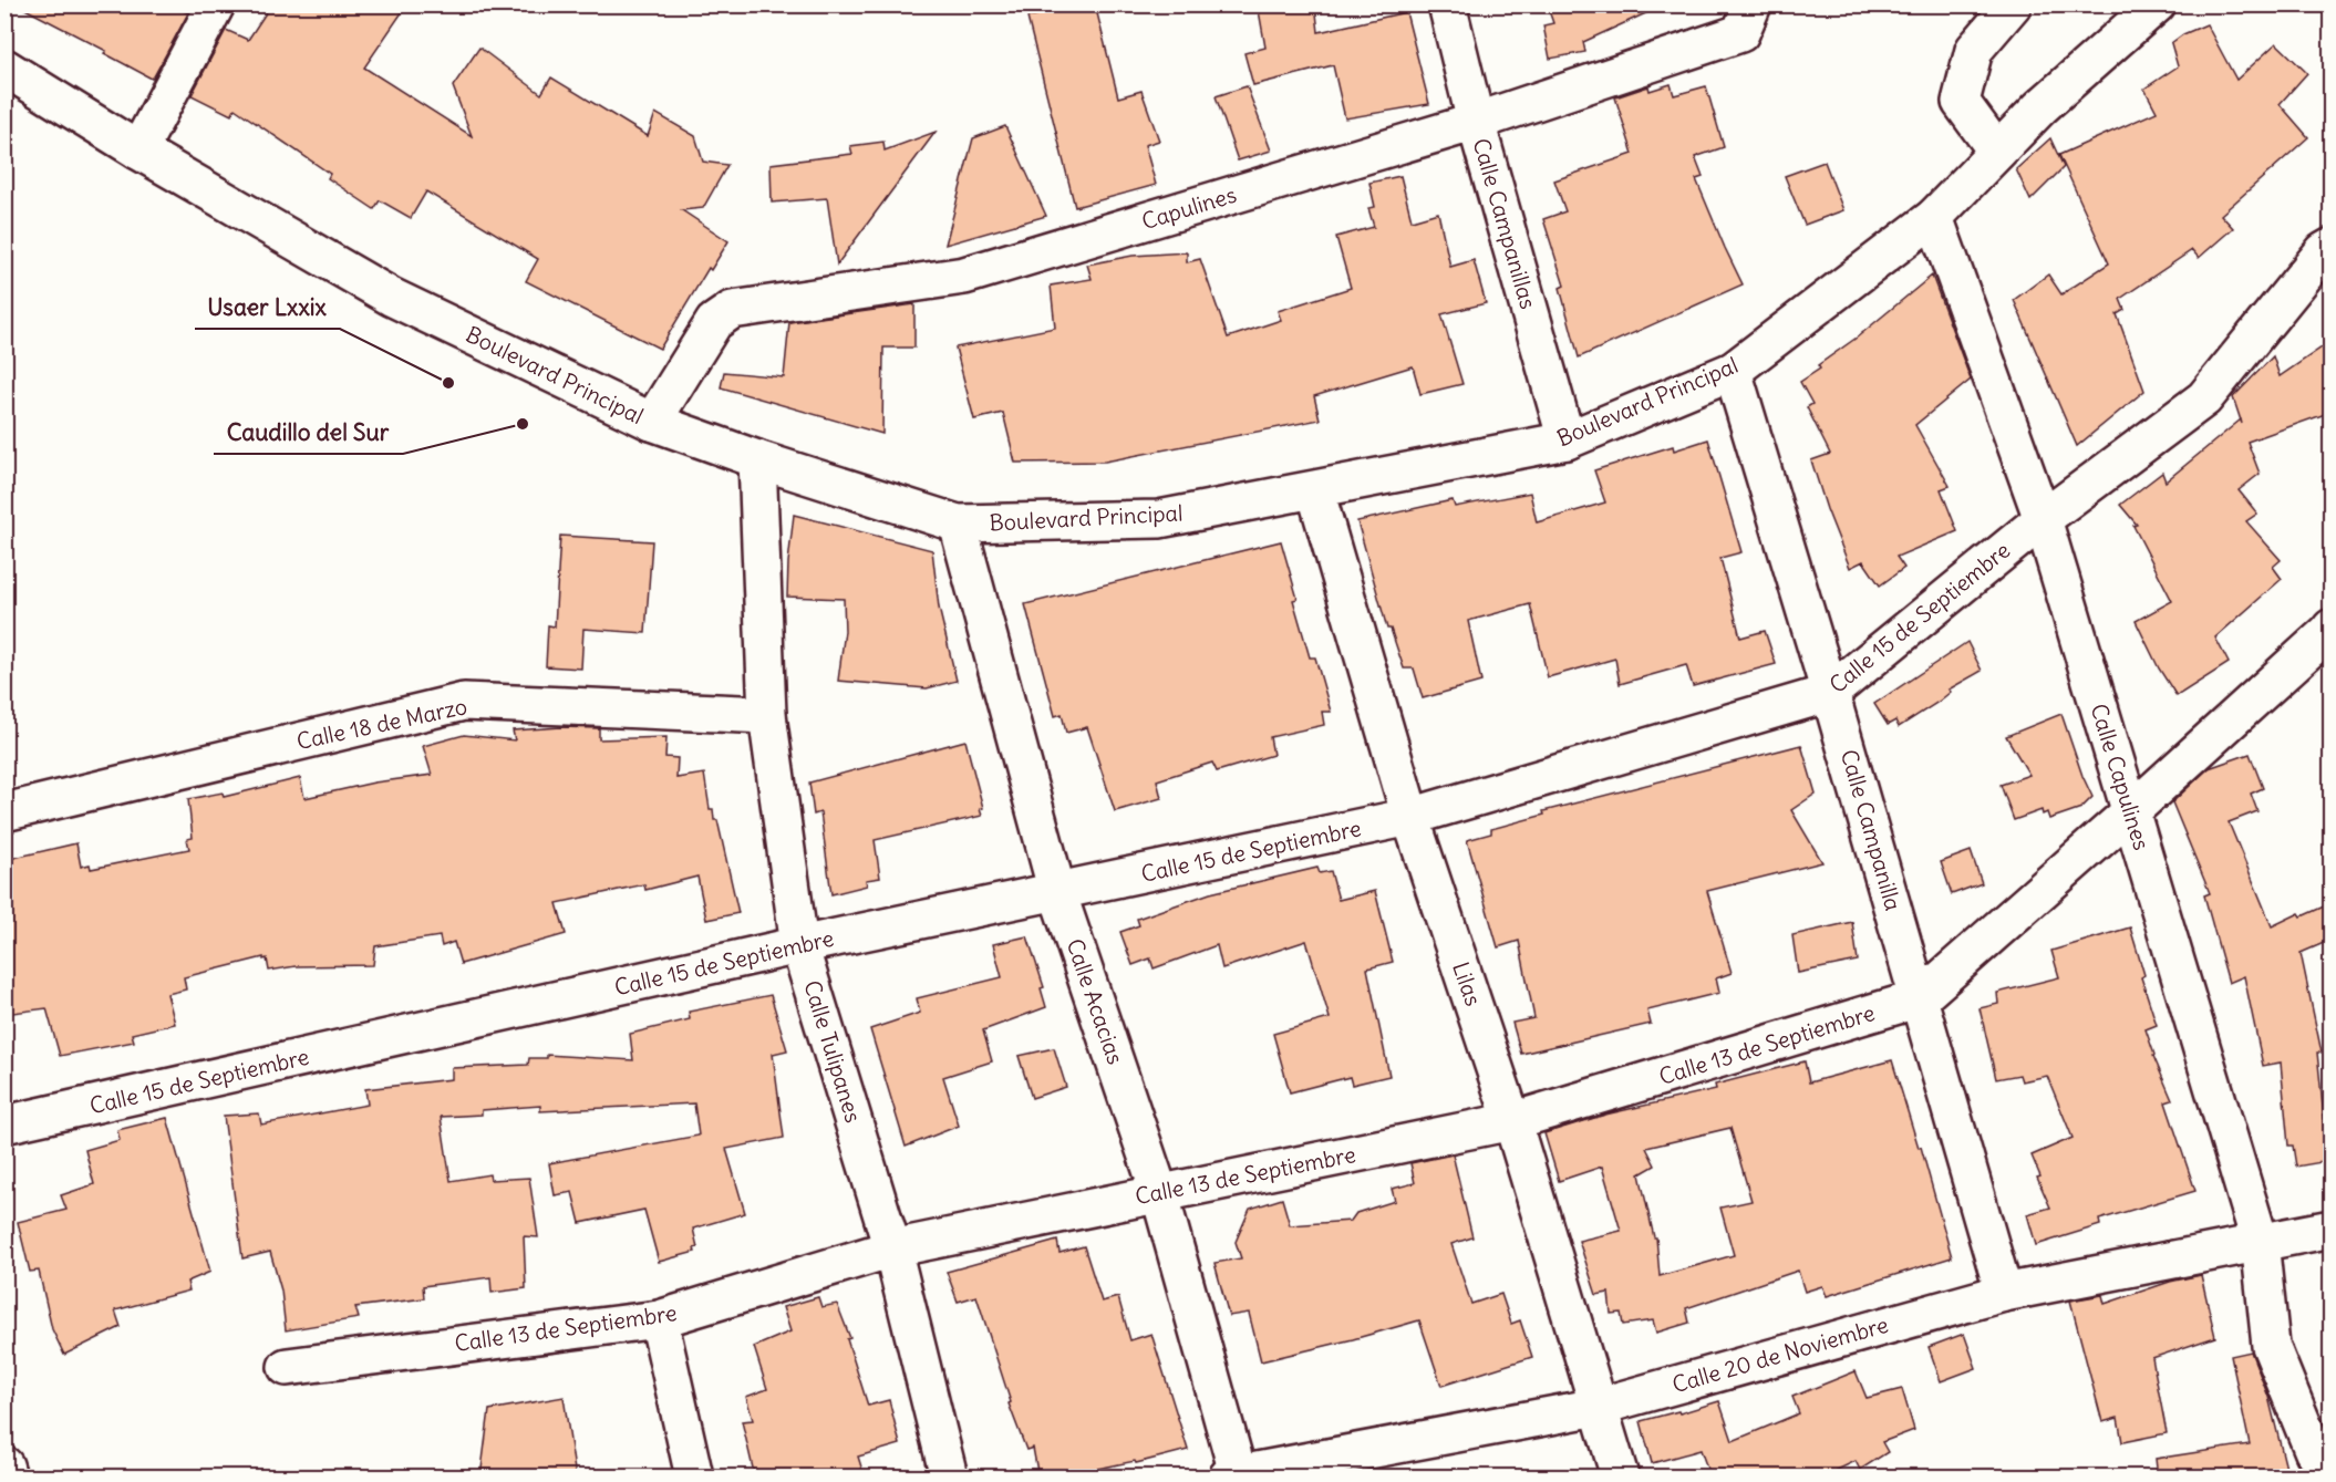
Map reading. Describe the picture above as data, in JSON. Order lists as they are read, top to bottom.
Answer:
{
  "streets": {
    "street": [
      "Capulines",
      "Calle Campanillas",
      "Boulevard Principal",
      "Calle 15 de Septiembre",
      "Calle 18 de Marzo",
      "Calle Capulines",
      "Calle Campanilla",
      "Lilas",
      "Calle Acacias",
      "Calle 13 de Septiembre",
      "Calle Tulipanes",
      "Calle 20 de Noviembre"
    ]
  },
  "crossings": [
    ["Capulines", "Calle Campanillas"],
    ["Capulines", "Boulevard Principal"],
    ["Calle Campanillas", "Boulevard Principal"],
    ["Boulevard Principal", "Calle Capulines"],
    ["Boulevard Principal", "Calle Campanilla"],
    ["Boulevard Principal", "Lilas"],
    ["Boulevard Principal", "Calle Acacias"],
    ["Boulevard Principal", "Calle Tulipanes"],
    ["Calle 15 de Septiembre", "Calle Capulines"],
    ["Calle 15 de Septiembre", "Calle Campanilla"],
    ["Calle 15 de Septiembre", "Lilas"],
    ["Calle 15 de Septiembre", "Calle Acacias"],
    ["Calle 15 de Septiembre", "Calle Tulipanes"],
    ["Calle 18 de Marzo", "Calle Tulipanes"],
    ["Calle Capulines", "Calle 13 de Septiembre"],
    ["Calle Capulines", "Calle 20 de Noviembre"],
    ["Calle Campanilla", "Calle 13 de Septiembre"],
    ["Calle Campanilla", "Calle 20 de Noviembre"],
    ["Lilas", "Calle 13 de Septiembre"],
    ["Lilas", "Calle 20 de Noviembre"],
    ["Calle Acacias", "Calle 13 de Septiembre"],
    ["Calle Acacias", "Calle 20 de Noviembre"],
    ["Calle 13 de Septiembre", "Calle Tulipanes"]
  ],
  "places": ["Usaer Lxxix", "Caudillo del Sur"]
}
